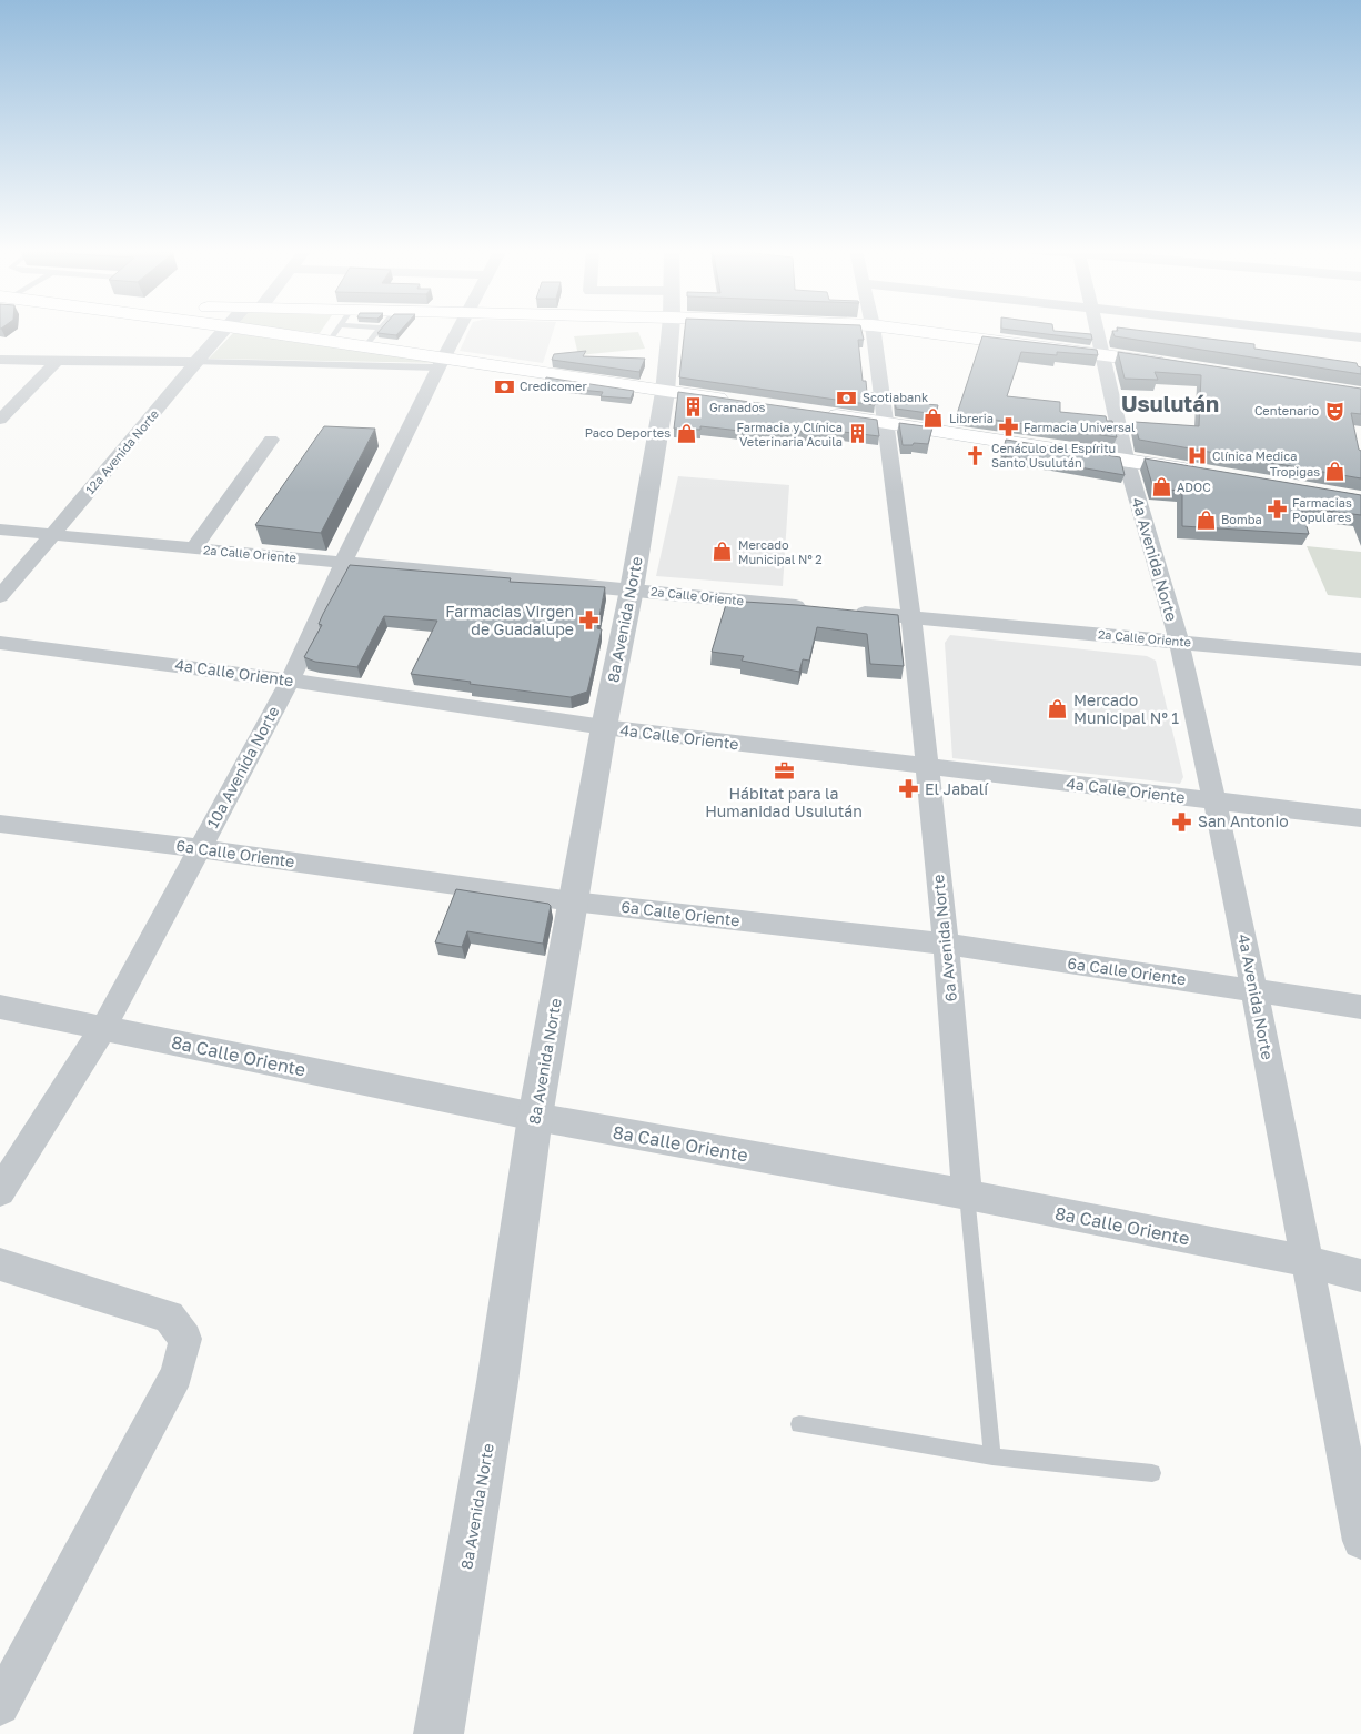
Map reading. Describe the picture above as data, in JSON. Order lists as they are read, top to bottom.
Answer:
{
  "streets": {
    "street": [
      "12a Avenida Norte",
      "2a Calle Oriente",
      "4a Avenida Norte",
      "8a Avenida Norte",
      "4a Calle Oriente",
      "10a Avenida Norte",
      "6a Calle Oriente",
      "6a Avenida Norte",
      "8a Calle Oriente"
    ]
  },
  "crossings": [
    ["12a Avenida Norte", "2a Calle Oriente"],
    ["2a Calle Oriente", "4a Avenida Norte"],
    ["2a Calle Oriente", "8a Avenida Norte"],
    ["2a Calle Oriente", "10a Avenida Norte"],
    ["2a Calle Oriente", "6a Avenida Norte"],
    ["4a Avenida Norte", "4a Calle Oriente"],
    ["4a Avenida Norte", "6a Calle Oriente"],
    ["4a Avenida Norte", "8a Calle Oriente"],
    ["8a Avenida Norte", "4a Calle Oriente"],
    ["8a Avenida Norte", "6a Calle Oriente"],
    ["8a Avenida Norte", "8a Calle Oriente"],
    ["4a Calle Oriente", "10a Avenida Norte"],
    ["4a Calle Oriente", "6a Avenida Norte"],
    ["10a Avenida Norte", "6a Calle Oriente"],
    ["10a Avenida Norte", "8a Calle Oriente"],
    ["6a Calle Oriente", "6a Avenida Norte"],
    ["6a Avenida Norte", "8a Calle Oriente"]
  ],
  "districts": ["Usulután"],
  "places": {
    "bank": ["Credicomer", "Scotiabank"],
    "building": ["Granados", "Farmacia y Clínica Veterinaria Acuila"],
    "theatre": ["Centenario"],
    "shop": [
      "Libreria",
      "Paco Deportes",
      "Tropigas",
      "ADOC",
      "Bomba",
      "Mercado Municipal Nº 2",
      "Mercado Municipal Nº 1"
    ],
    "pharmacy": [
      "Farmacia Universal",
      "Farmacias Populares",
      "Farmacias Virgen de Guadalupe",
      "El Jabalí",
      "San Antonio"
    ],
    "church": ["Cenáculo del Espíritu Santo Usulután"],
    "hospital": ["Clínica Medica"],
    "office": ["Hábitat para la Humanidad Usulután"]
  }
}
